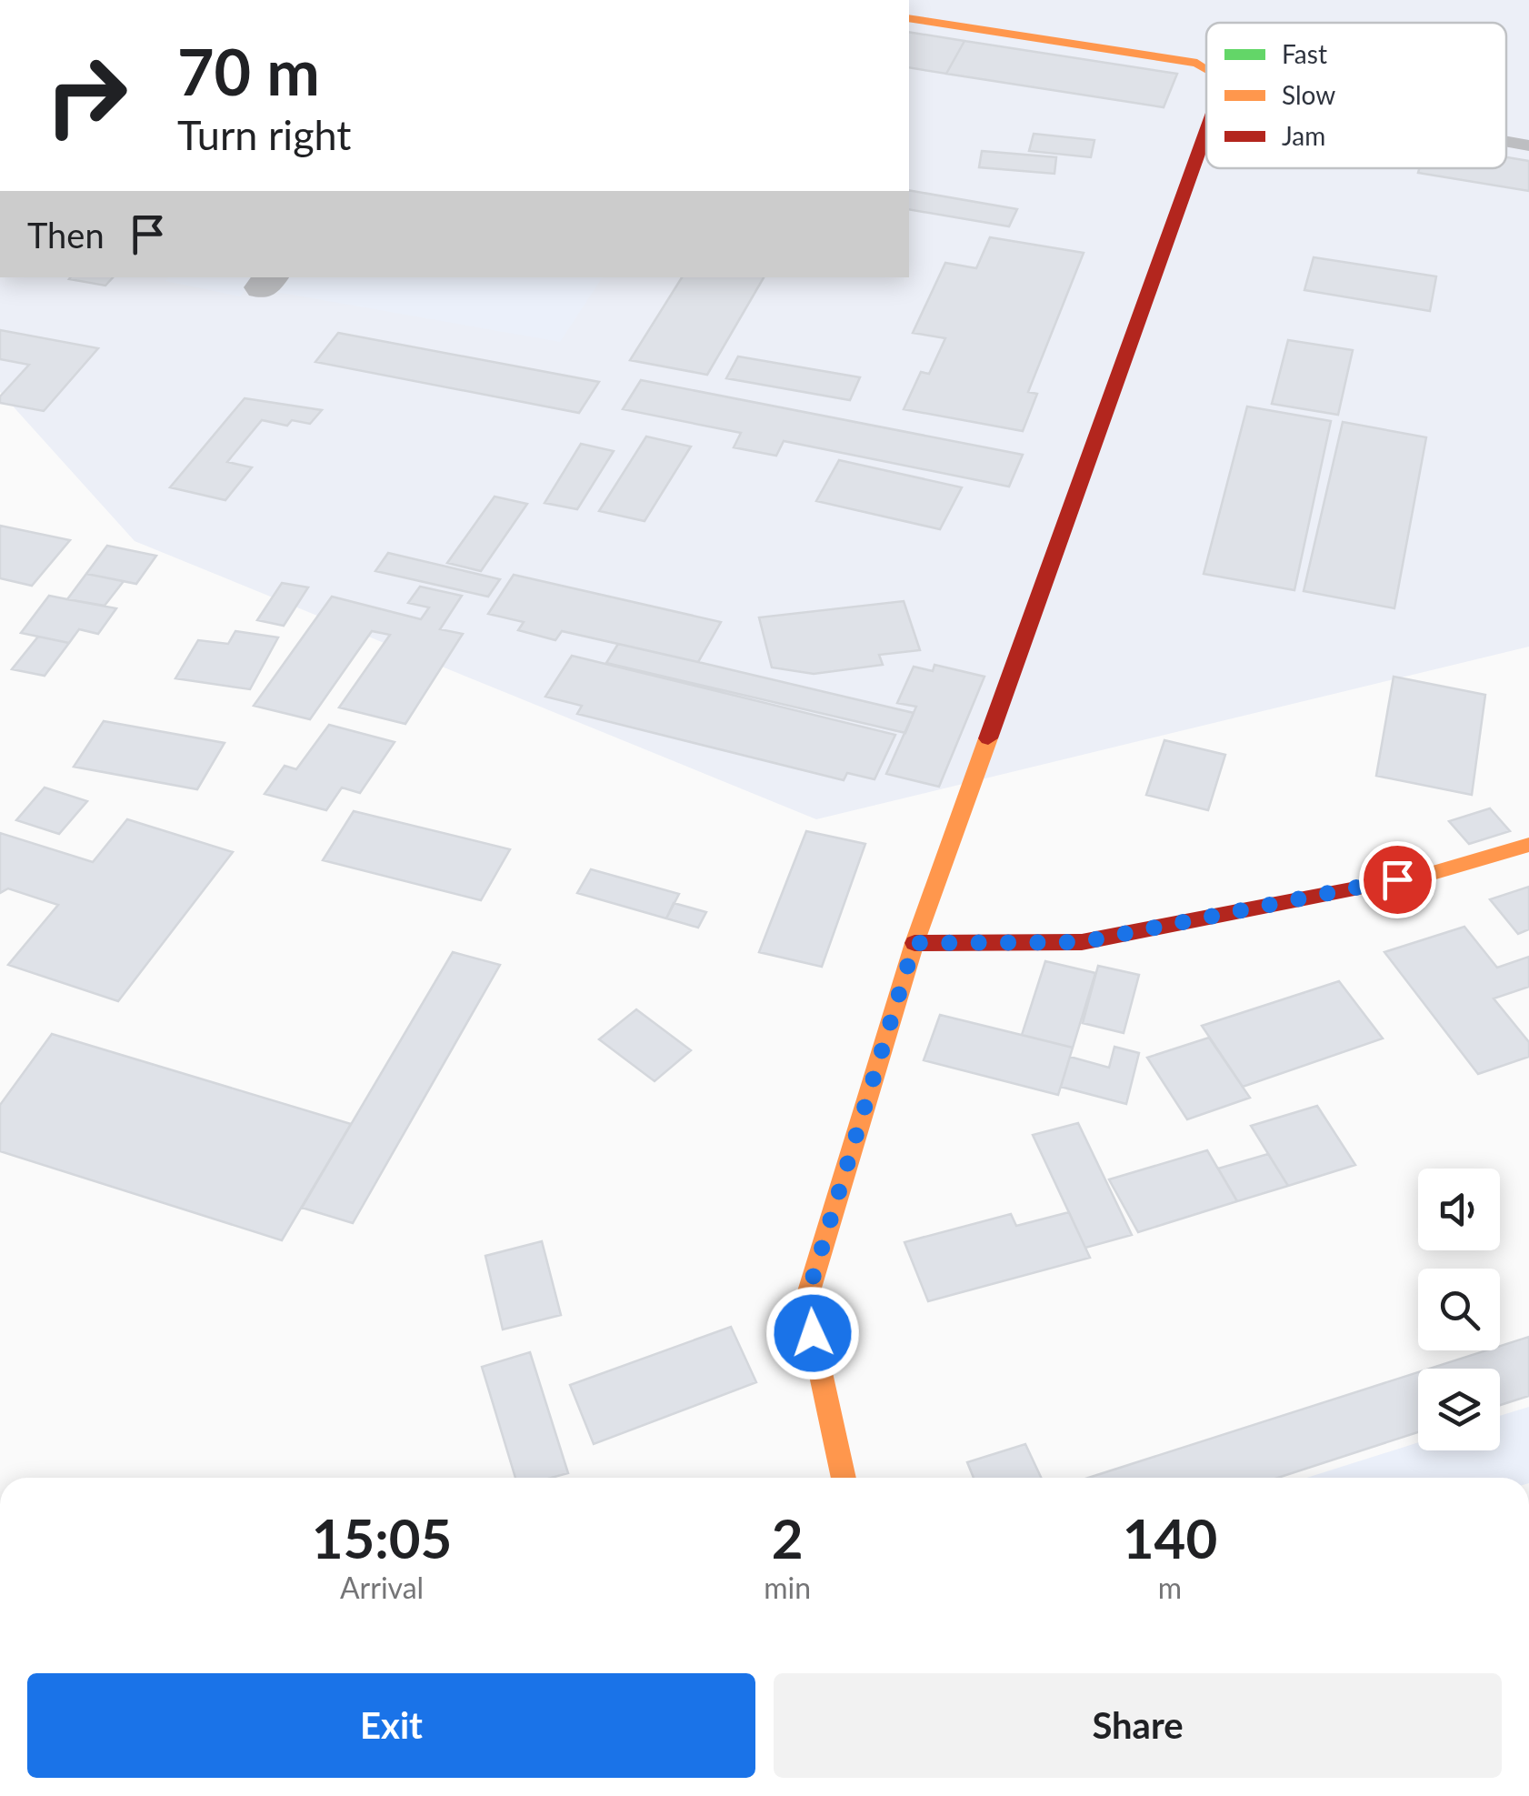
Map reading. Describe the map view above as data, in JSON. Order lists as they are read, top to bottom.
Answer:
{
  "legend": ["Fast", "Slow", "Jam"],
  "page": {
    "turn": ["70 m", "Turn right"],
    "then": "Then",
    "eta": [
      "15:05",
      "Arrival",
      "2",
      "min",
      "140",
      "m"
    ],
    "buttons": ["Exit", "Share"]
  }
}
